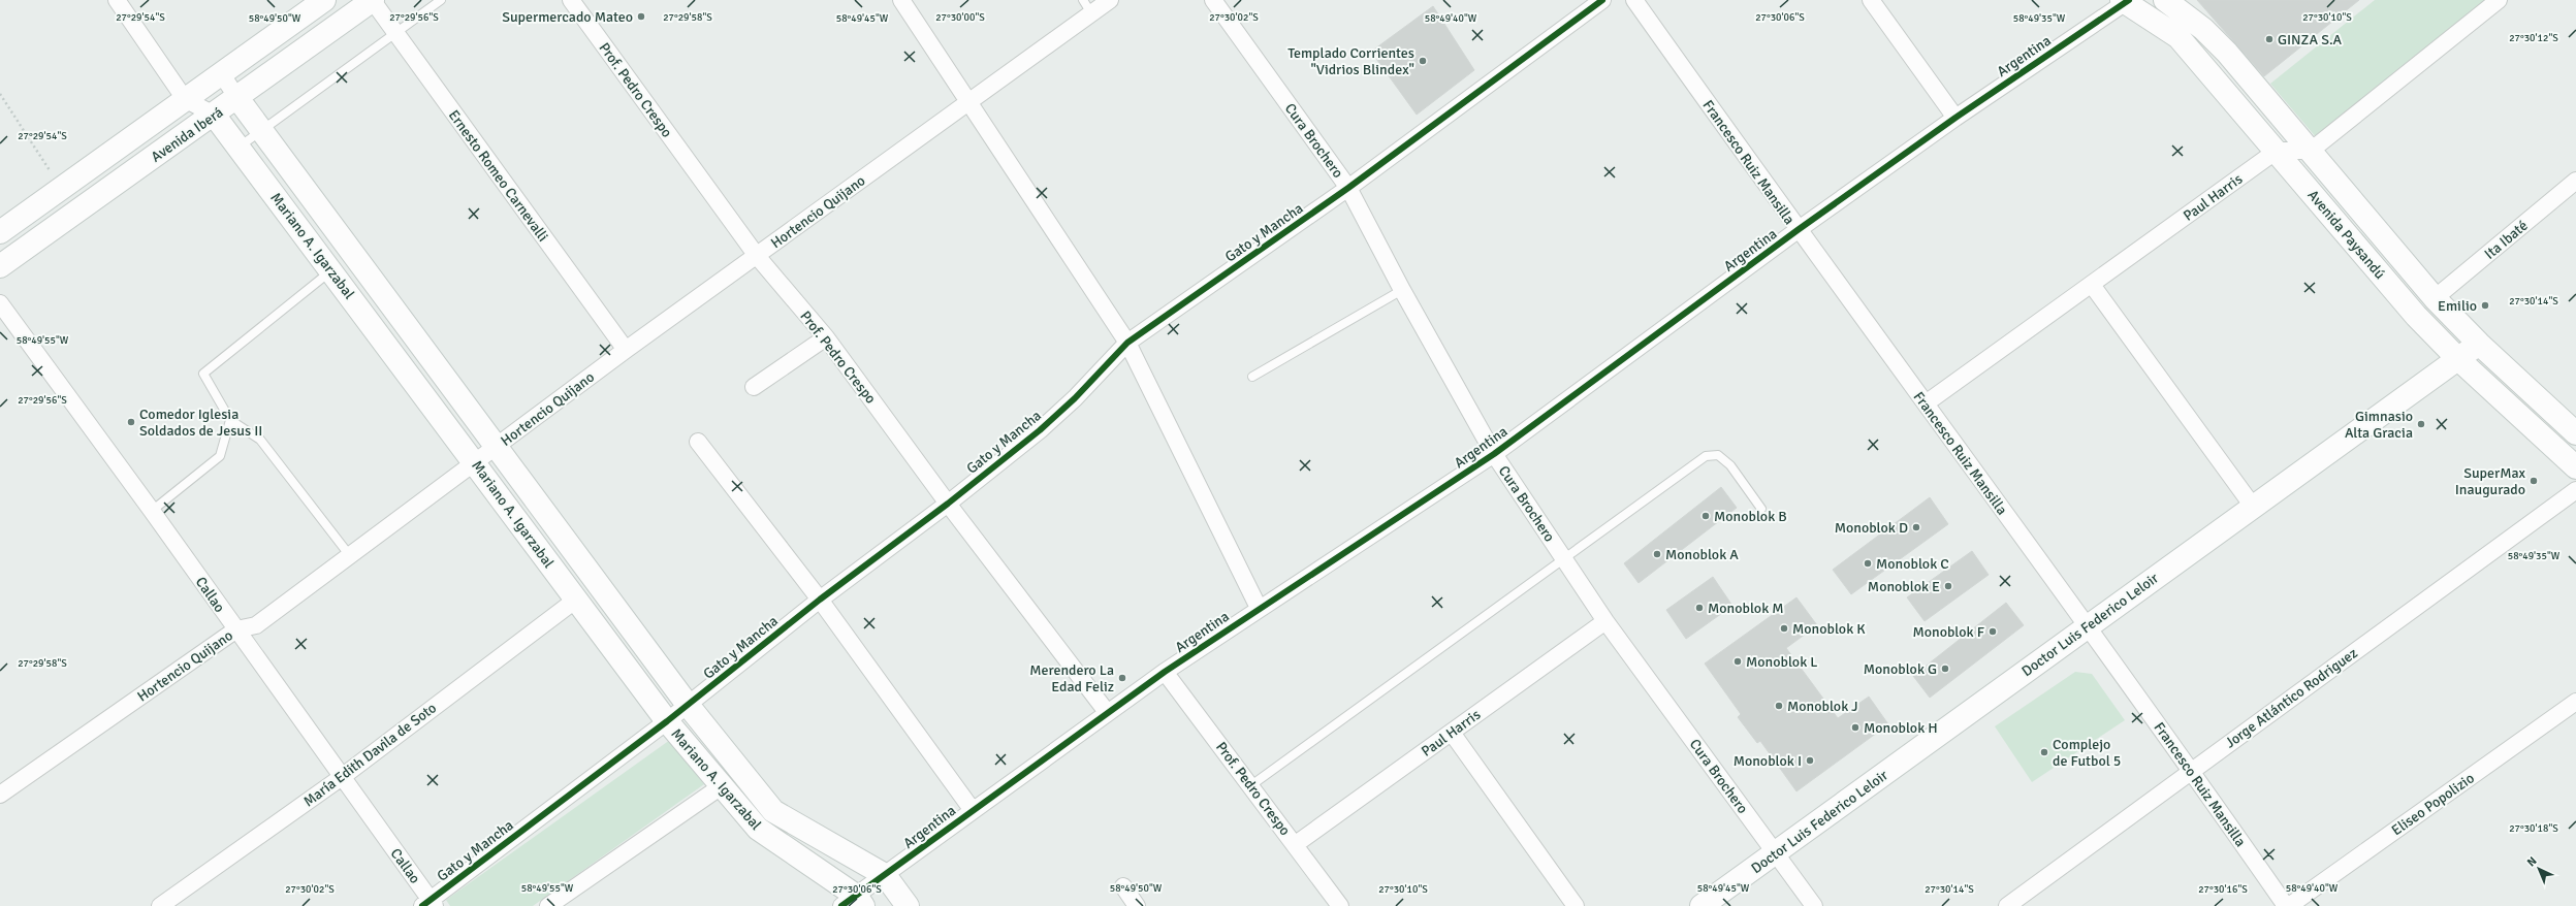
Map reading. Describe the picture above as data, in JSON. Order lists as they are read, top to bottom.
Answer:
{
  "streets": {
    "main road": [
      "Avenida Iberá",
      "Avenida Paysandú",
      "Mariano A. Igarzabal",
      "Doctor Luis Federico Leloir"
    ],
    "street": [
      "Argentina",
      "Prof. Pedro Crespo",
      "Cura Brochero",
      "Francesco Ruiz Mansilla",
      "Ernesto Romeo Carnevalli",
      "Paul Harris",
      "Hortencio Quijano",
      "Gato y Mancha",
      "Ita Ibaté",
      "Callao",
      "Jorge Atlántico Rodriguez",
      "María Edith Davila de Soto",
      "Eliseo Popolizio"
    ]
  },
  "crossings": [
    ["Argentina", "Prof. Pedro Crespo"],
    ["Argentina", "Cura Brochero"],
    ["Argentina", "Francesco Ruiz Mansilla"],
    ["Argentina", "Avenida Paysandú"],
    ["Argentina", "Mariano A. Igarzabal"],
    ["Prof. Pedro Crespo", "Paul Harris"],
    ["Prof. Pedro Crespo", "Hortencio Quijano"],
    ["Prof. Pedro Crespo", "Gato y Mancha"],
    ["Avenida Iberá", "Ernesto Romeo Carnevalli"],
    ["Avenida Iberá", "Mariano A. Igarzabal"],
    ["Cura Brochero", "Paul Harris"],
    ["Cura Brochero", "Gato y Mancha"],
    ["Cura Brochero", "Doctor Luis Federico Leloir"],
    ["Francesco Ruiz Mansilla", "Paul Harris"],
    ["Francesco Ruiz Mansilla", "Doctor Luis Federico Leloir"],
    ["Francesco Ruiz Mansilla", "Jorge Atlántico Rodriguez"],
    ["Francesco Ruiz Mansilla", "Eliseo Popolizio"],
    ["Ernesto Romeo Carnevalli", "Hortencio Quijano"],
    ["Paul Harris", "Avenida Paysandú"],
    ["Hortencio Quijano", "Mariano A. Igarzabal"],
    ["Hortencio Quijano", "Callao"],
    ["Gato y Mancha", "Mariano A. Igarzabal"],
    ["Gato y Mancha", "Callao"],
    ["Avenida Paysandú", "Ita Ibaté"],
    ["Avenida Paysandú", "Doctor Luis Federico Leloir"],
    ["Mariano A. Igarzabal", "María Edith Davila de Soto"],
    ["Callao", "María Edith Davila de Soto"]
  ],
  "places": [
    "Supermercado Mateo",
    "GINZA S.A",
    "Templado Corrientes \"Vidrios Blindex\"",
    "Emilio",
    "Comedor Iglesia Soldados de Jesus II",
    "Gimnasio Alta Gracia",
    "SuperMax Inaugurado",
    "Monoblok B",
    "Monoblok D",
    "Monoblok A",
    "Monoblok C",
    "Monoblok E",
    "Monoblok M",
    "Monoblok K",
    "Monoblok F",
    "Monoblok L",
    "Monoblok G",
    "Merendero La Edad Feliz",
    "Monoblok J",
    "Monoblok H",
    "Complejo de Futbol 5",
    "Monoblok I"
  ],
  "north": "top left",
  "coordinates": [
    "27°29'54\"S",
    "27°29'56\"S",
    "27°29'58\"S",
    "27°30'00\"S",
    "27°30'02\"S",
    "27°30'06\"S",
    "27°30'10\"S",
    "58°49'40\"W",
    "58°49'35\"W",
    "58°49'50\"W",
    "58°49'45\"W",
    "27°30'12\"S",
    "27°30'14\"S",
    "58°49'55\"W",
    "27°30'18\"S",
    "27°30'16\"S"
  ]
}
